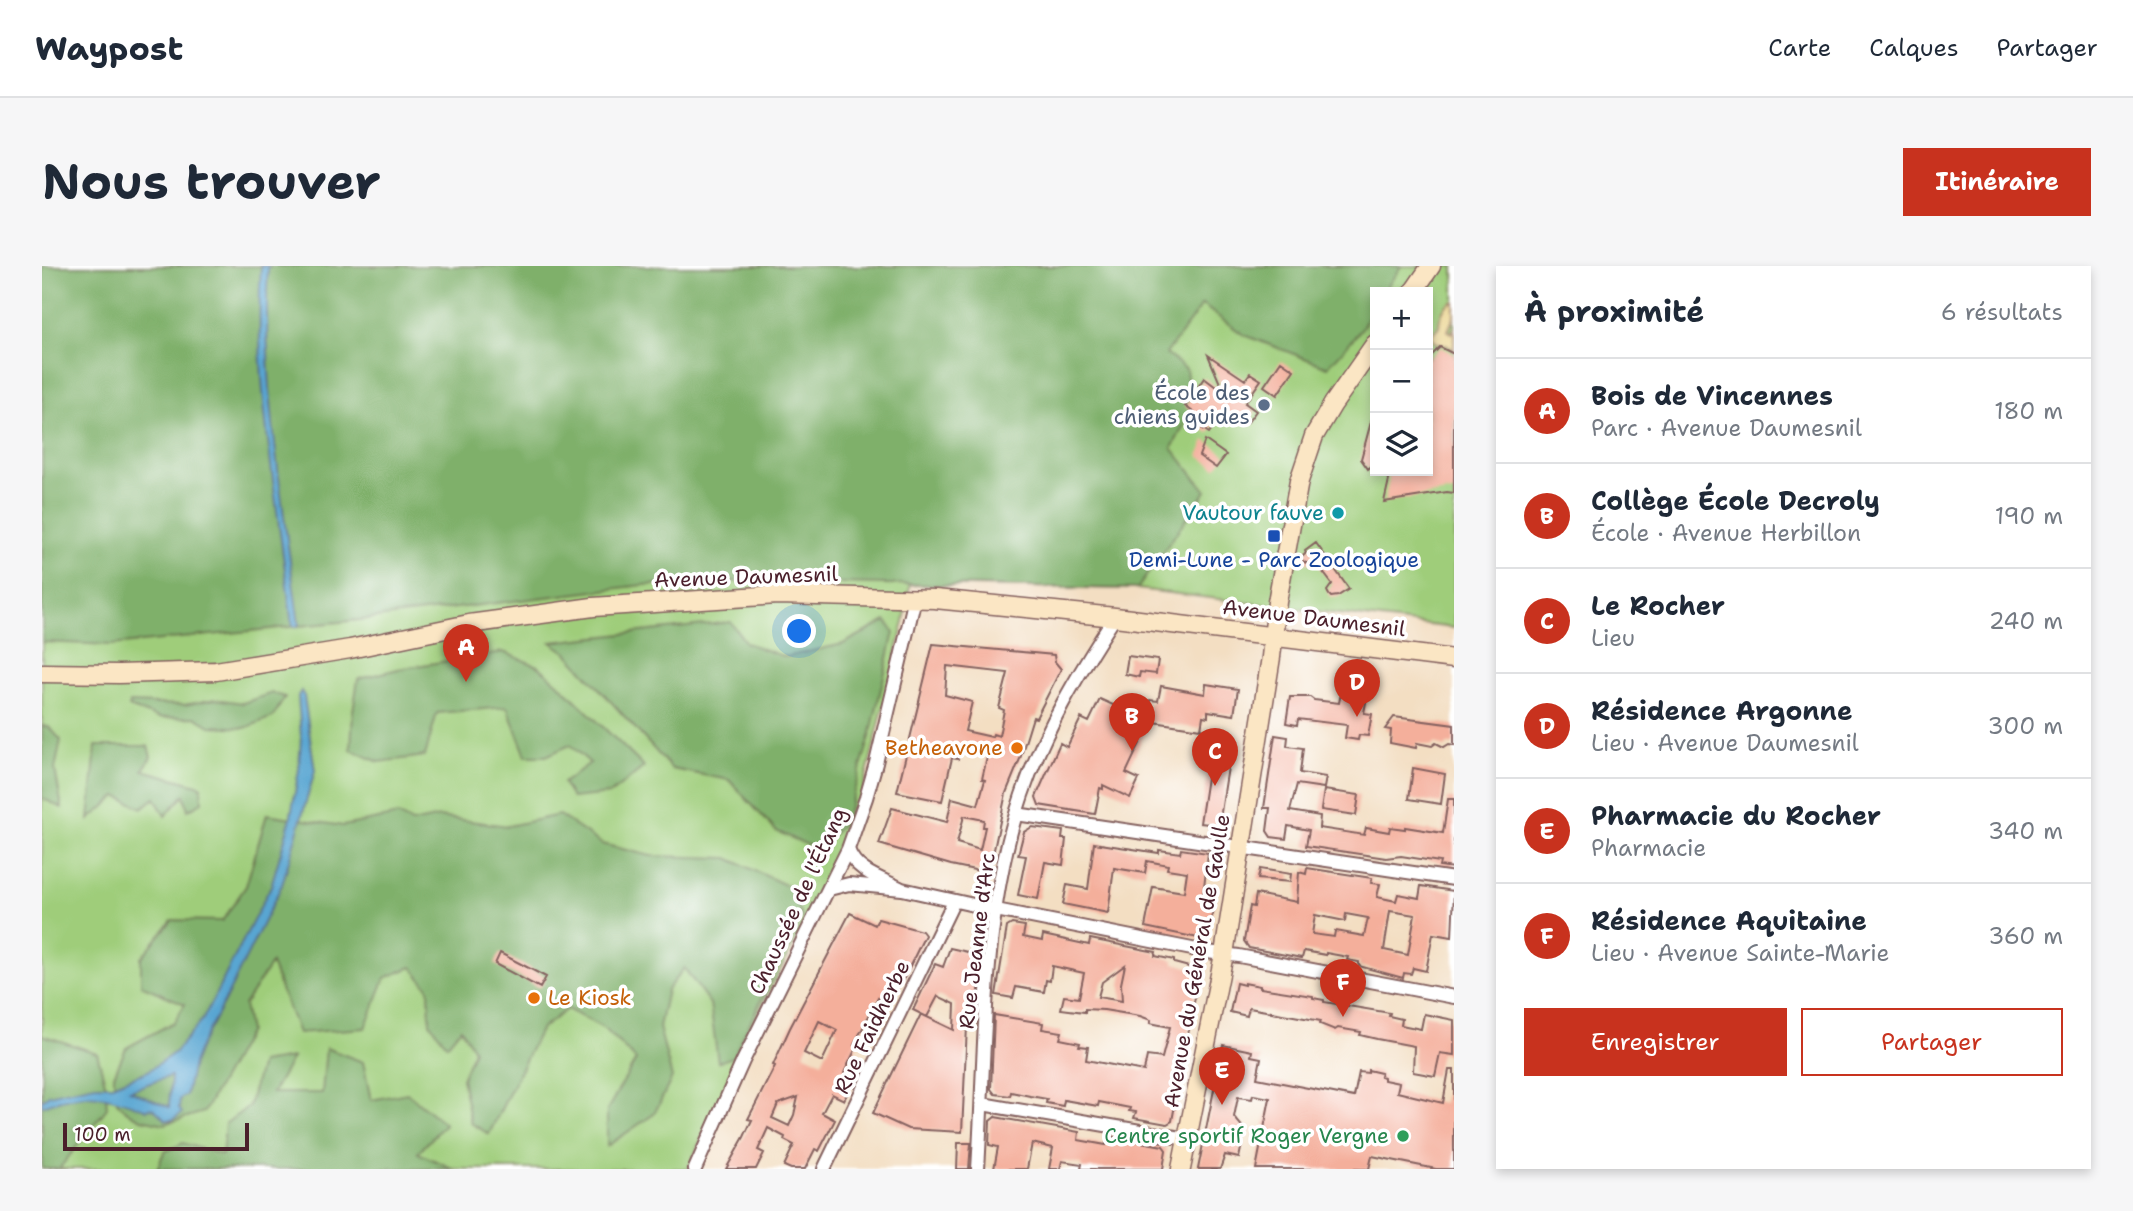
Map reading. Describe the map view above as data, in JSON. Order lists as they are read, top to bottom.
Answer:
{
  "streets": {
    "street": [
      "Avenue Daumesnil",
      "Chaussée de l'Étang",
      "Rue Jeanne d'Arc",
      "Avenue du Général de Gaulle",
      "Rue Faidherbe"
    ]
  },
  "crossings": [
    ["Avenue Daumesnil", "Chaussée de l'Étang"],
    ["Avenue Daumesnil", "Rue Jeanne d'Arc"],
    ["Avenue Daumesnil", "Avenue du Général de Gaulle"]
  ],
  "places": {
    "other": [
      "École des chiens guides",
      "Vautour fauve",
      "Betheavone",
      "Le Kiosk",
      "Centre sportif Roger Vergne"
    ],
    "transit": ["Demi-Lune - Parc Zoologique"]
  },
  "scale_bar": "100 m",
  "page": {
    "header": "Waypost",
    "nav": ["Carte", "Calques", "Partager"],
    "buttons": [
      "Itinéraire",
      ["Enregistrer", "Partager"]
    ],
    "title": "Nous trouver",
    "heading": ["À proximité", "6 résultats"],
    "map_buttons": ["+", "−"],
    "list": [
      {
        "mark": "A",
        "name": "Bois de Vincennes",
        "note": "Parc · Avenue Daumesnil",
        "value": "180 m"
      },
      {
        "mark": "B",
        "name": "Collège École Decroly",
        "note": "École · Avenue Herbillon",
        "value": "190 m"
      },
      {
        "mark": "C",
        "name": "Le Rocher",
        "note": "Lieu",
        "value": "240 m"
      },
      {
        "mark": "D",
        "name": "Résidence Argonne",
        "note": "Lieu · Avenue Daumesnil",
        "value": "300 m"
      },
      {
        "mark": "E",
        "name": "Pharmacie du Rocher",
        "note": "Pharmacie",
        "value": "340 m"
      },
      {
        "mark": "F",
        "name": "Résidence Aquitaine",
        "note": "Lieu · Avenue Sainte-Marie",
        "value": "360 m"
      }
    ],
    "pins": [
      "A",
      "D",
      "B",
      "C",
      "F",
      "E"
    ],
    "scale": "100 m"
  }
}
